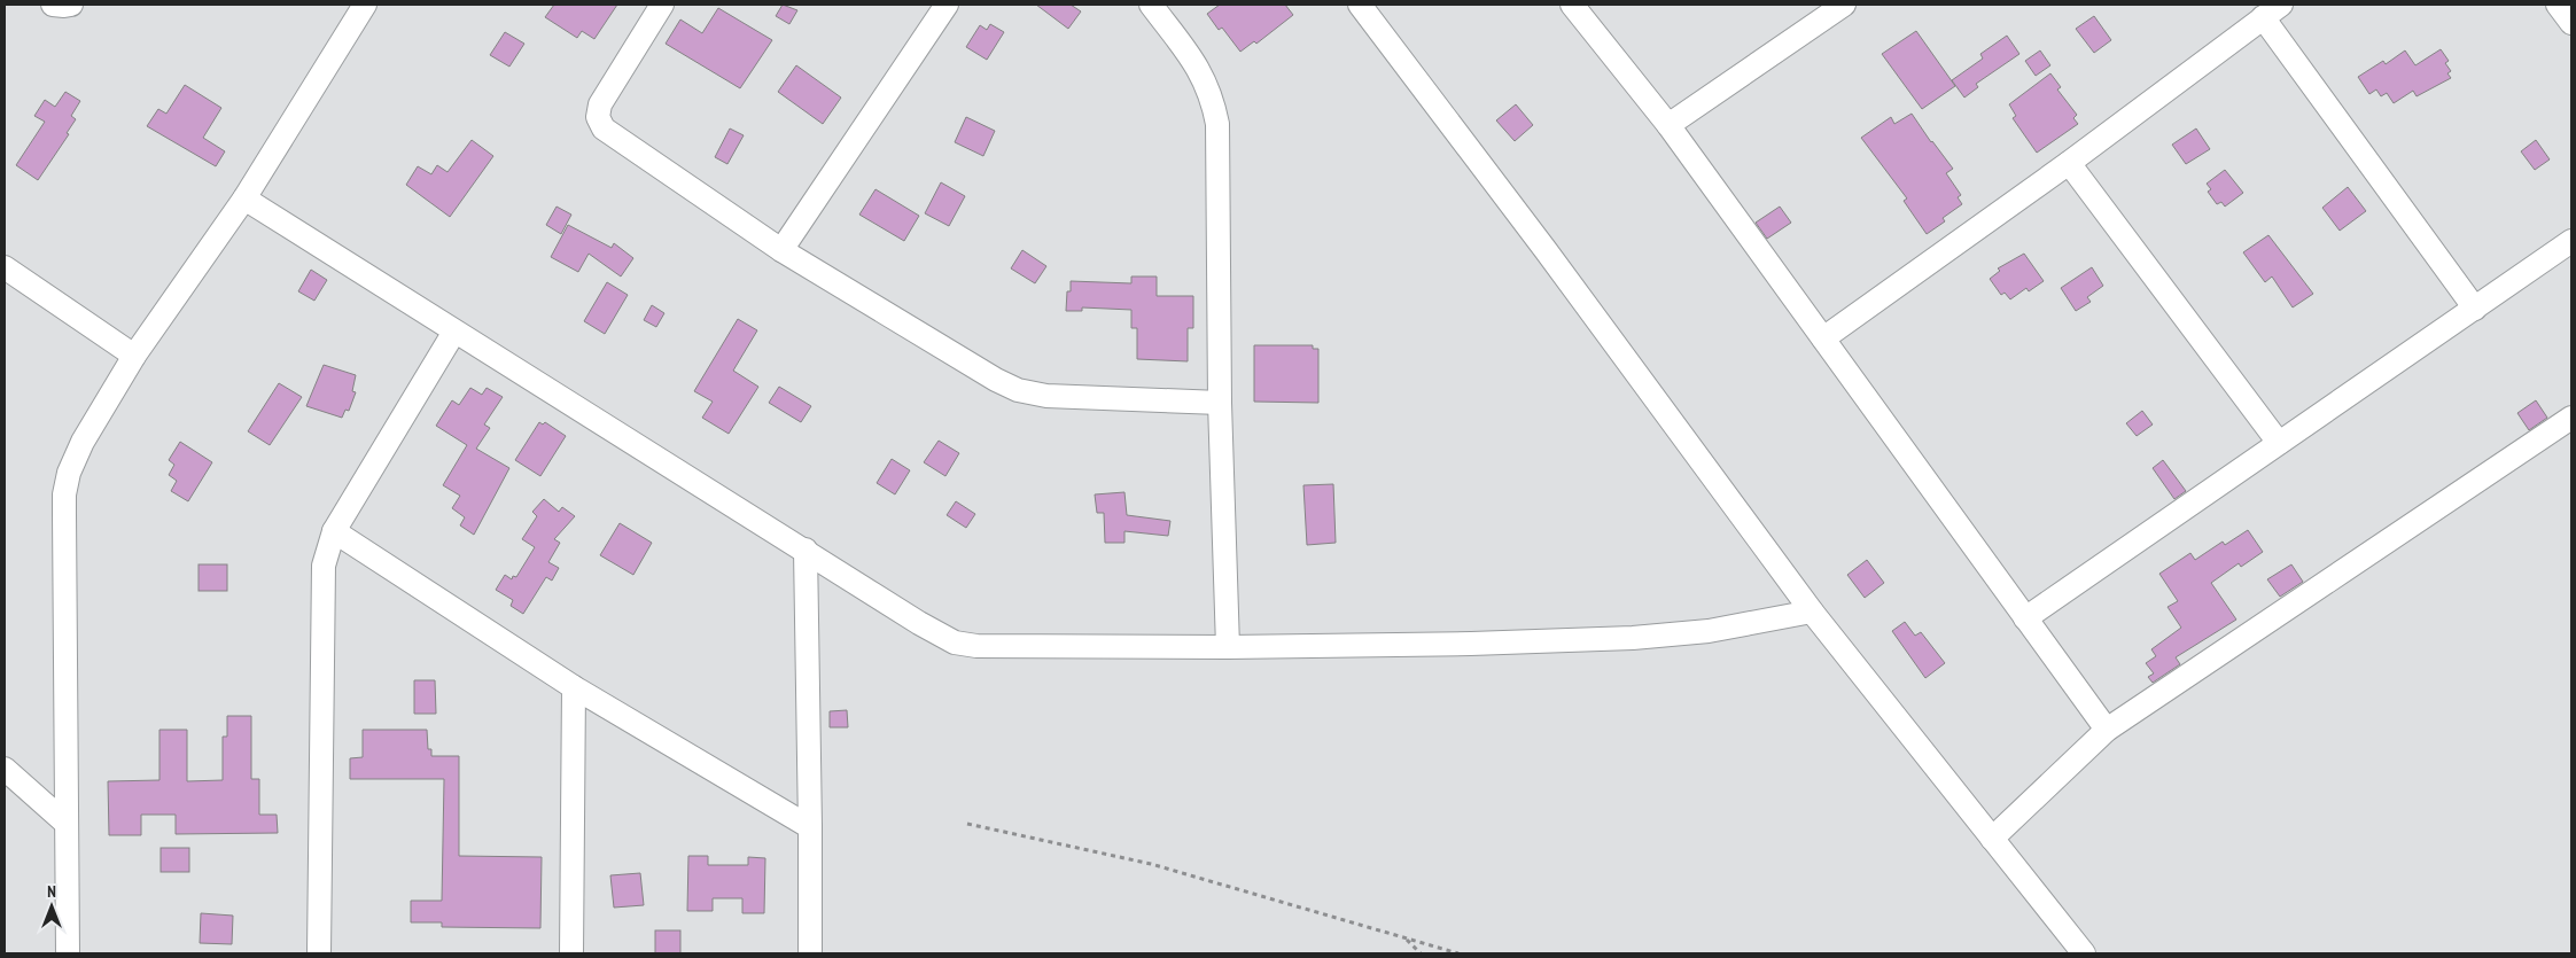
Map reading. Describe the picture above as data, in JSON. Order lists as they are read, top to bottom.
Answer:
{
  "north": "top"
}
